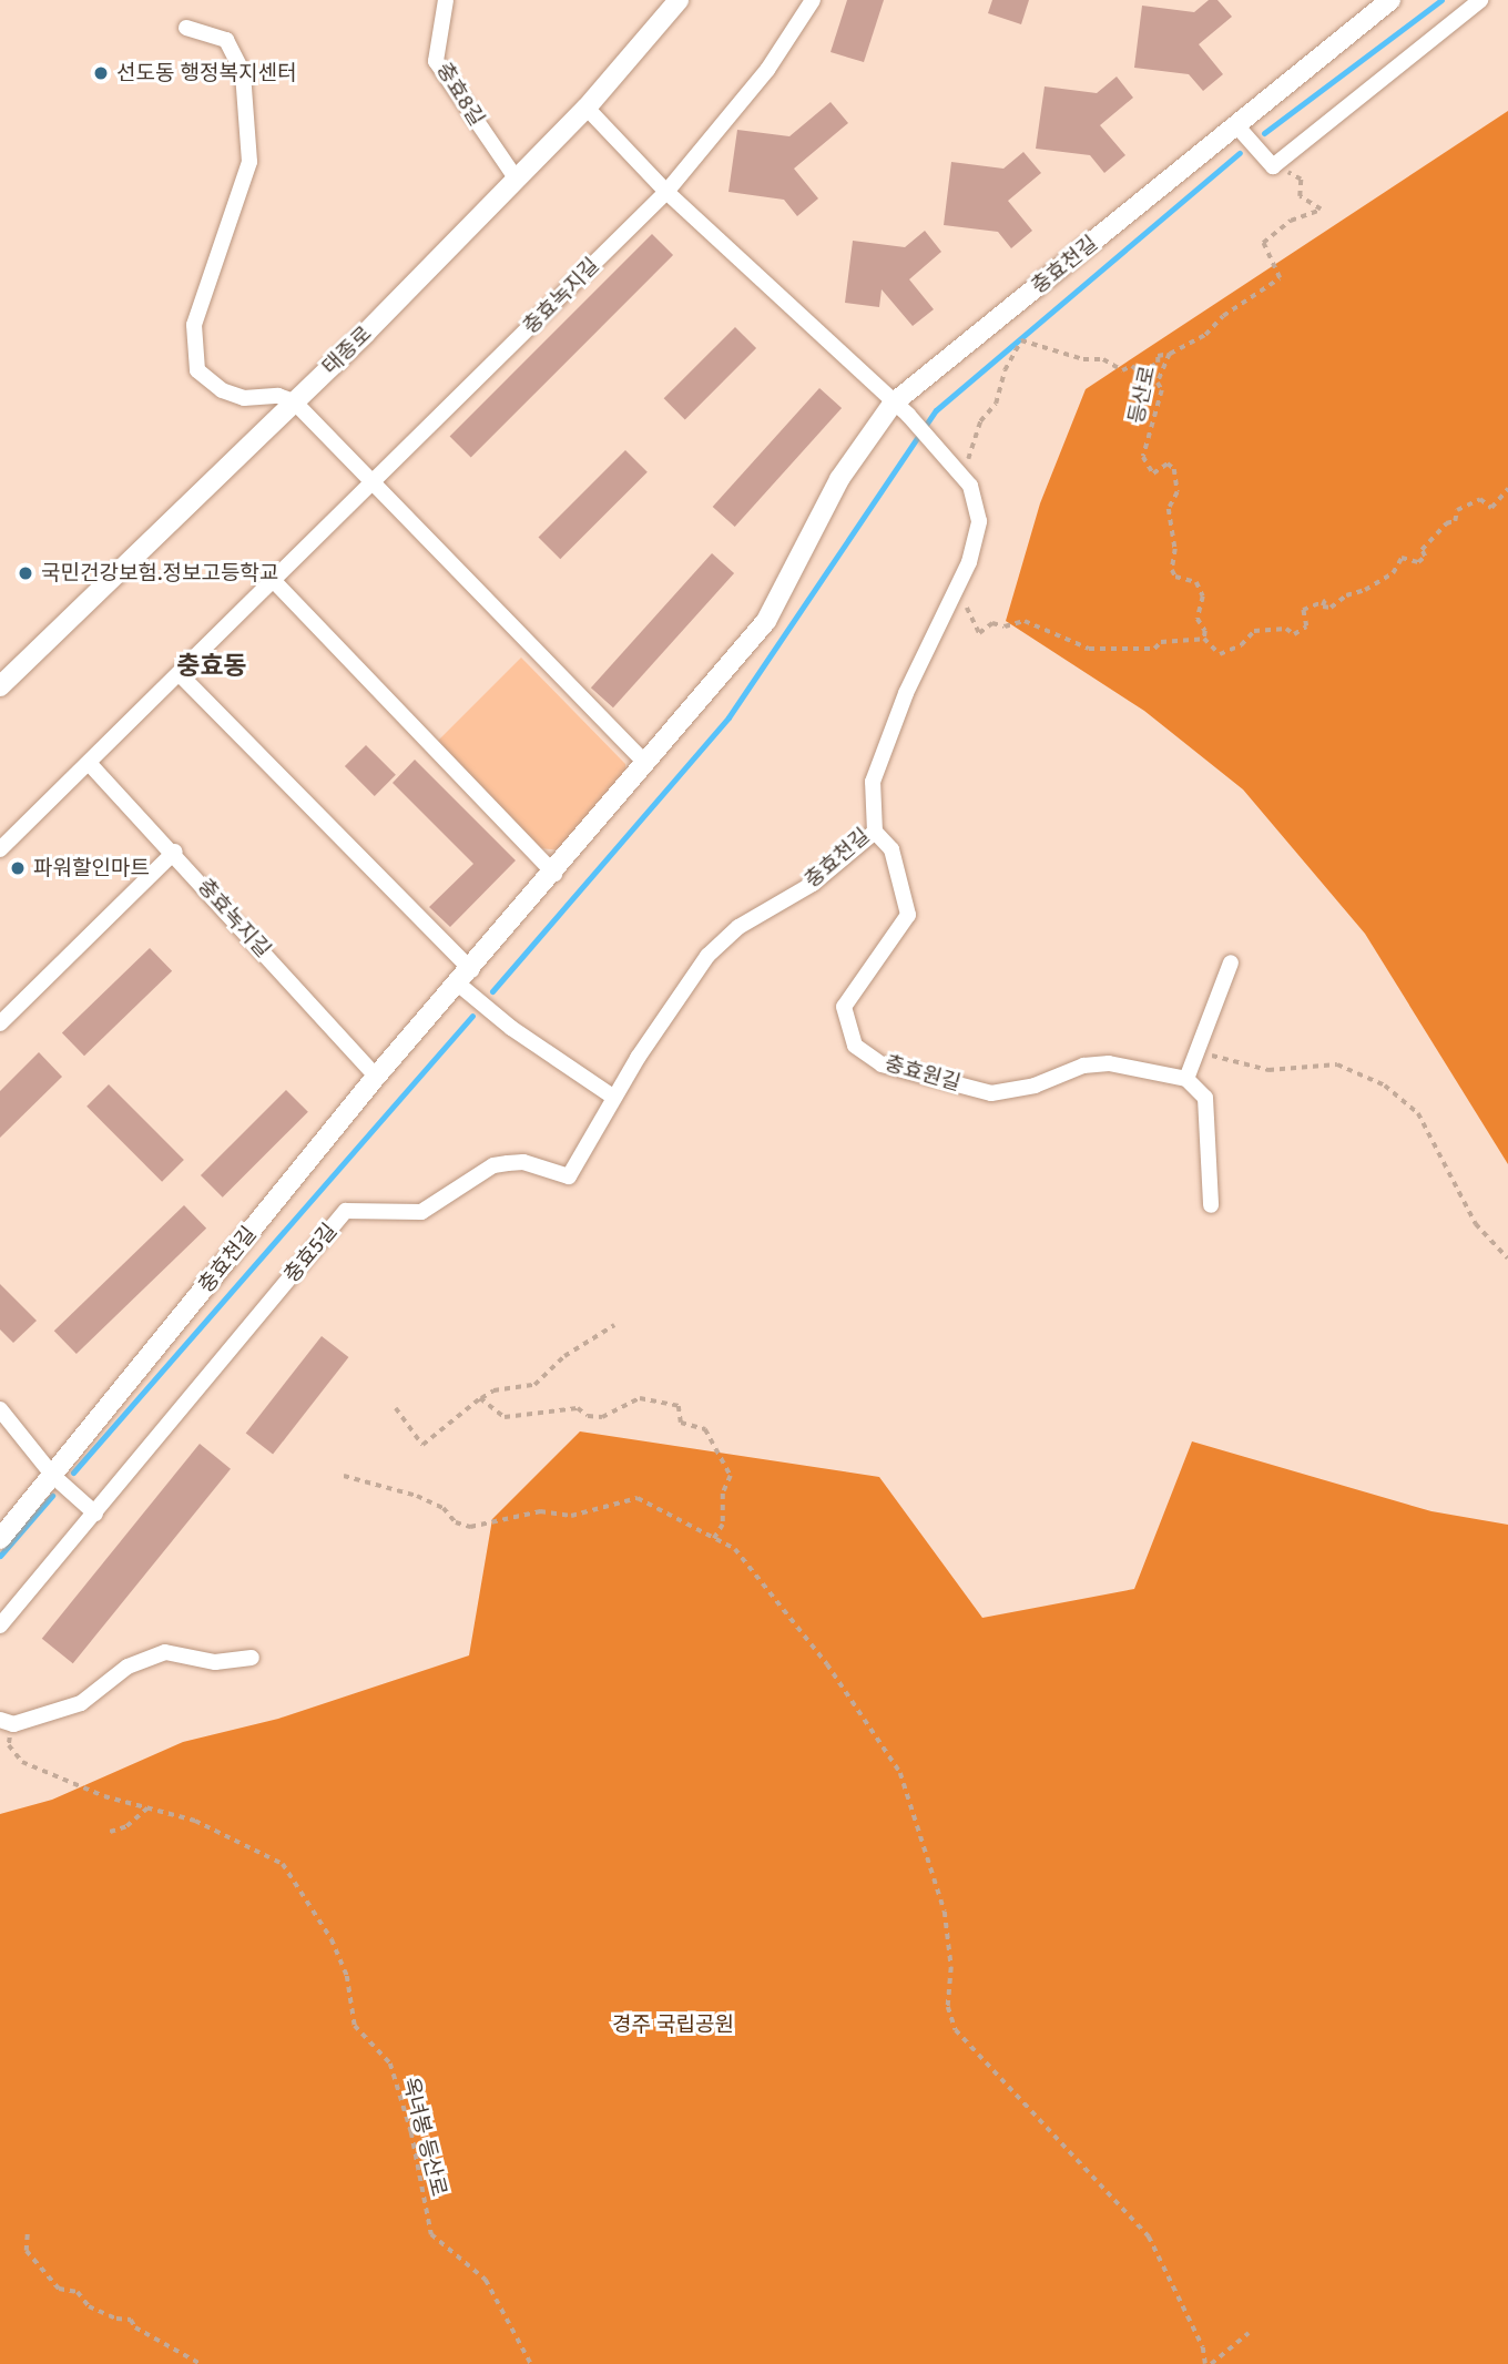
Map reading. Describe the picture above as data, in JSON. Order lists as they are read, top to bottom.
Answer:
{
  "streets": {
    "street": [
      "충효8길",
      "충효천길",
      "충효녹지길",
      "태종로",
      "충효원길",
      "충효5길"
    ],
    "path": ["등산로", "옥녀봉 등산로"]
  },
  "crossings": [
    ["충효8길", "태종로"],
    ["충효천길", "충효녹지길"],
    ["충효천길", "등산로"],
    ["충효천길", "충효원길"],
    ["충효천길", "충효5길"]
  ],
  "districts": ["충효동"],
  "parks": ["경주 국립공원"],
  "places": ["선도동 행정복지센터", "국민건강보험.정보고등학교", "파워할인마트"]
}
